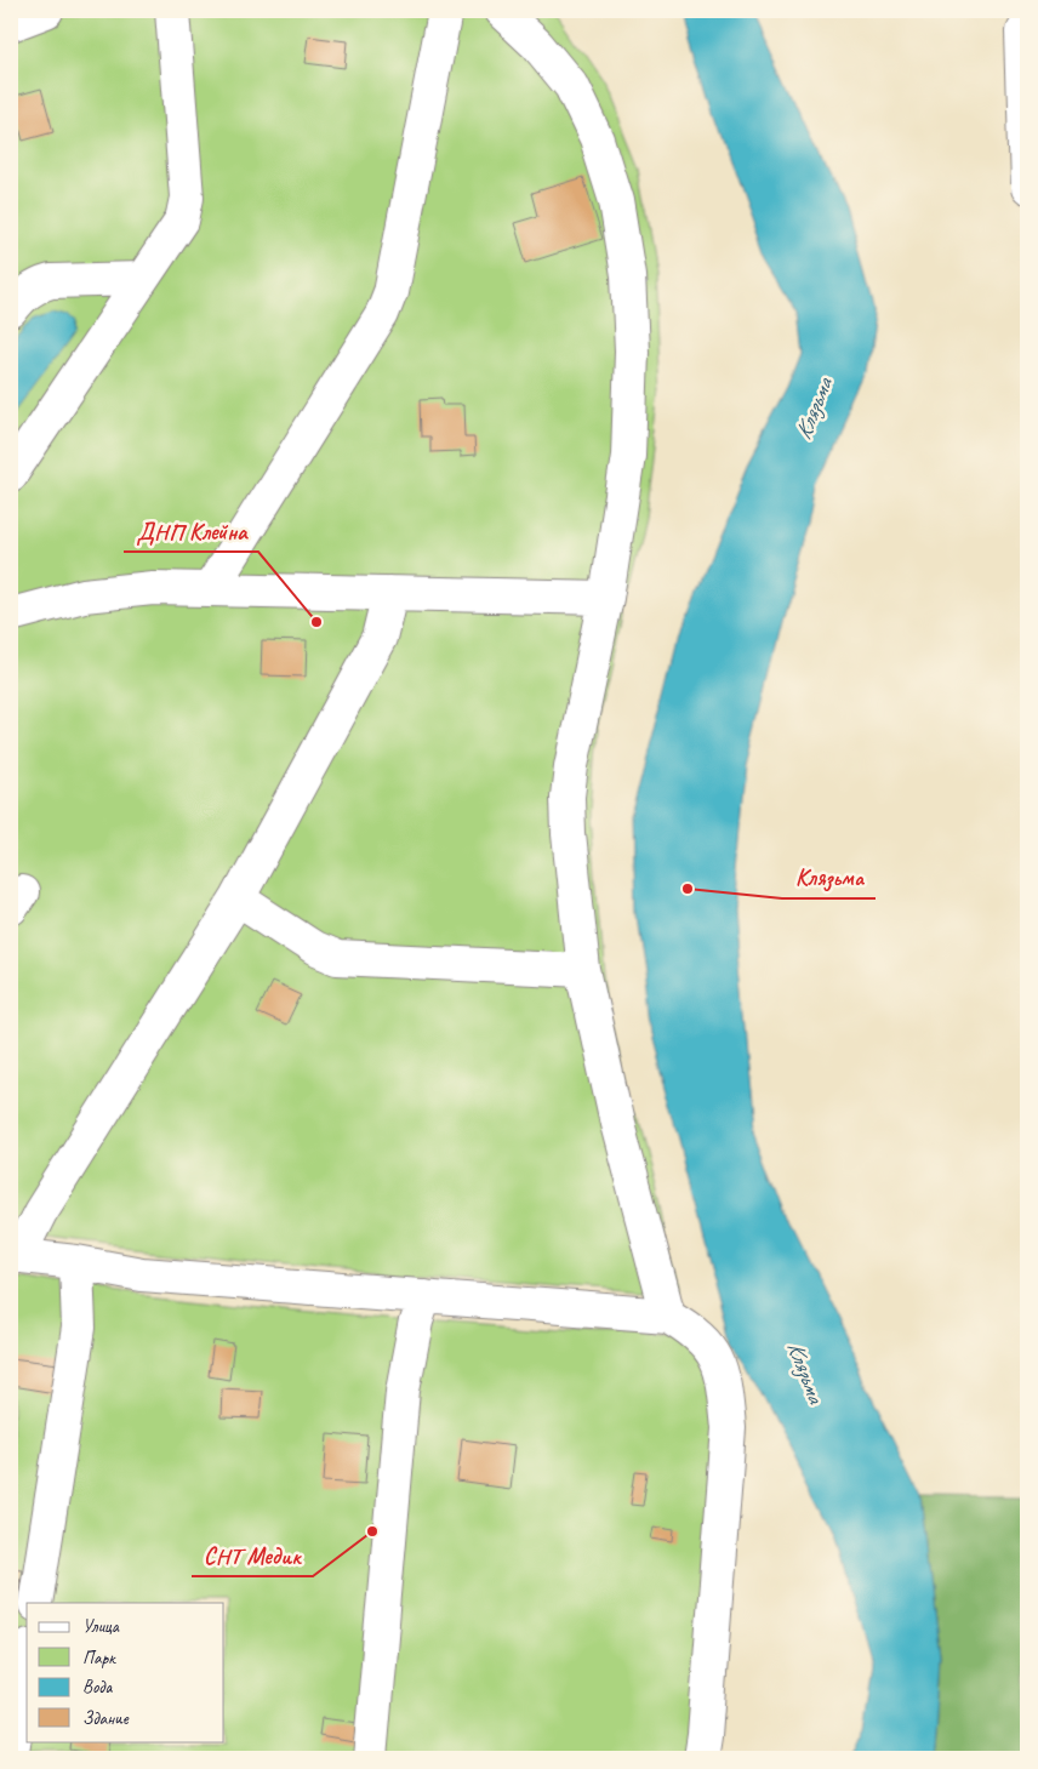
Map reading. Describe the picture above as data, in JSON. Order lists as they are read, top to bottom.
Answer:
{
  "water": ["Клязьма"],
  "places": ["ДНП Клейна", "Клязьма", "СНТ Медик"],
  "legend": [
    "Улица",
    "Парк",
    "Вода",
    "Здание"
  ]
}
